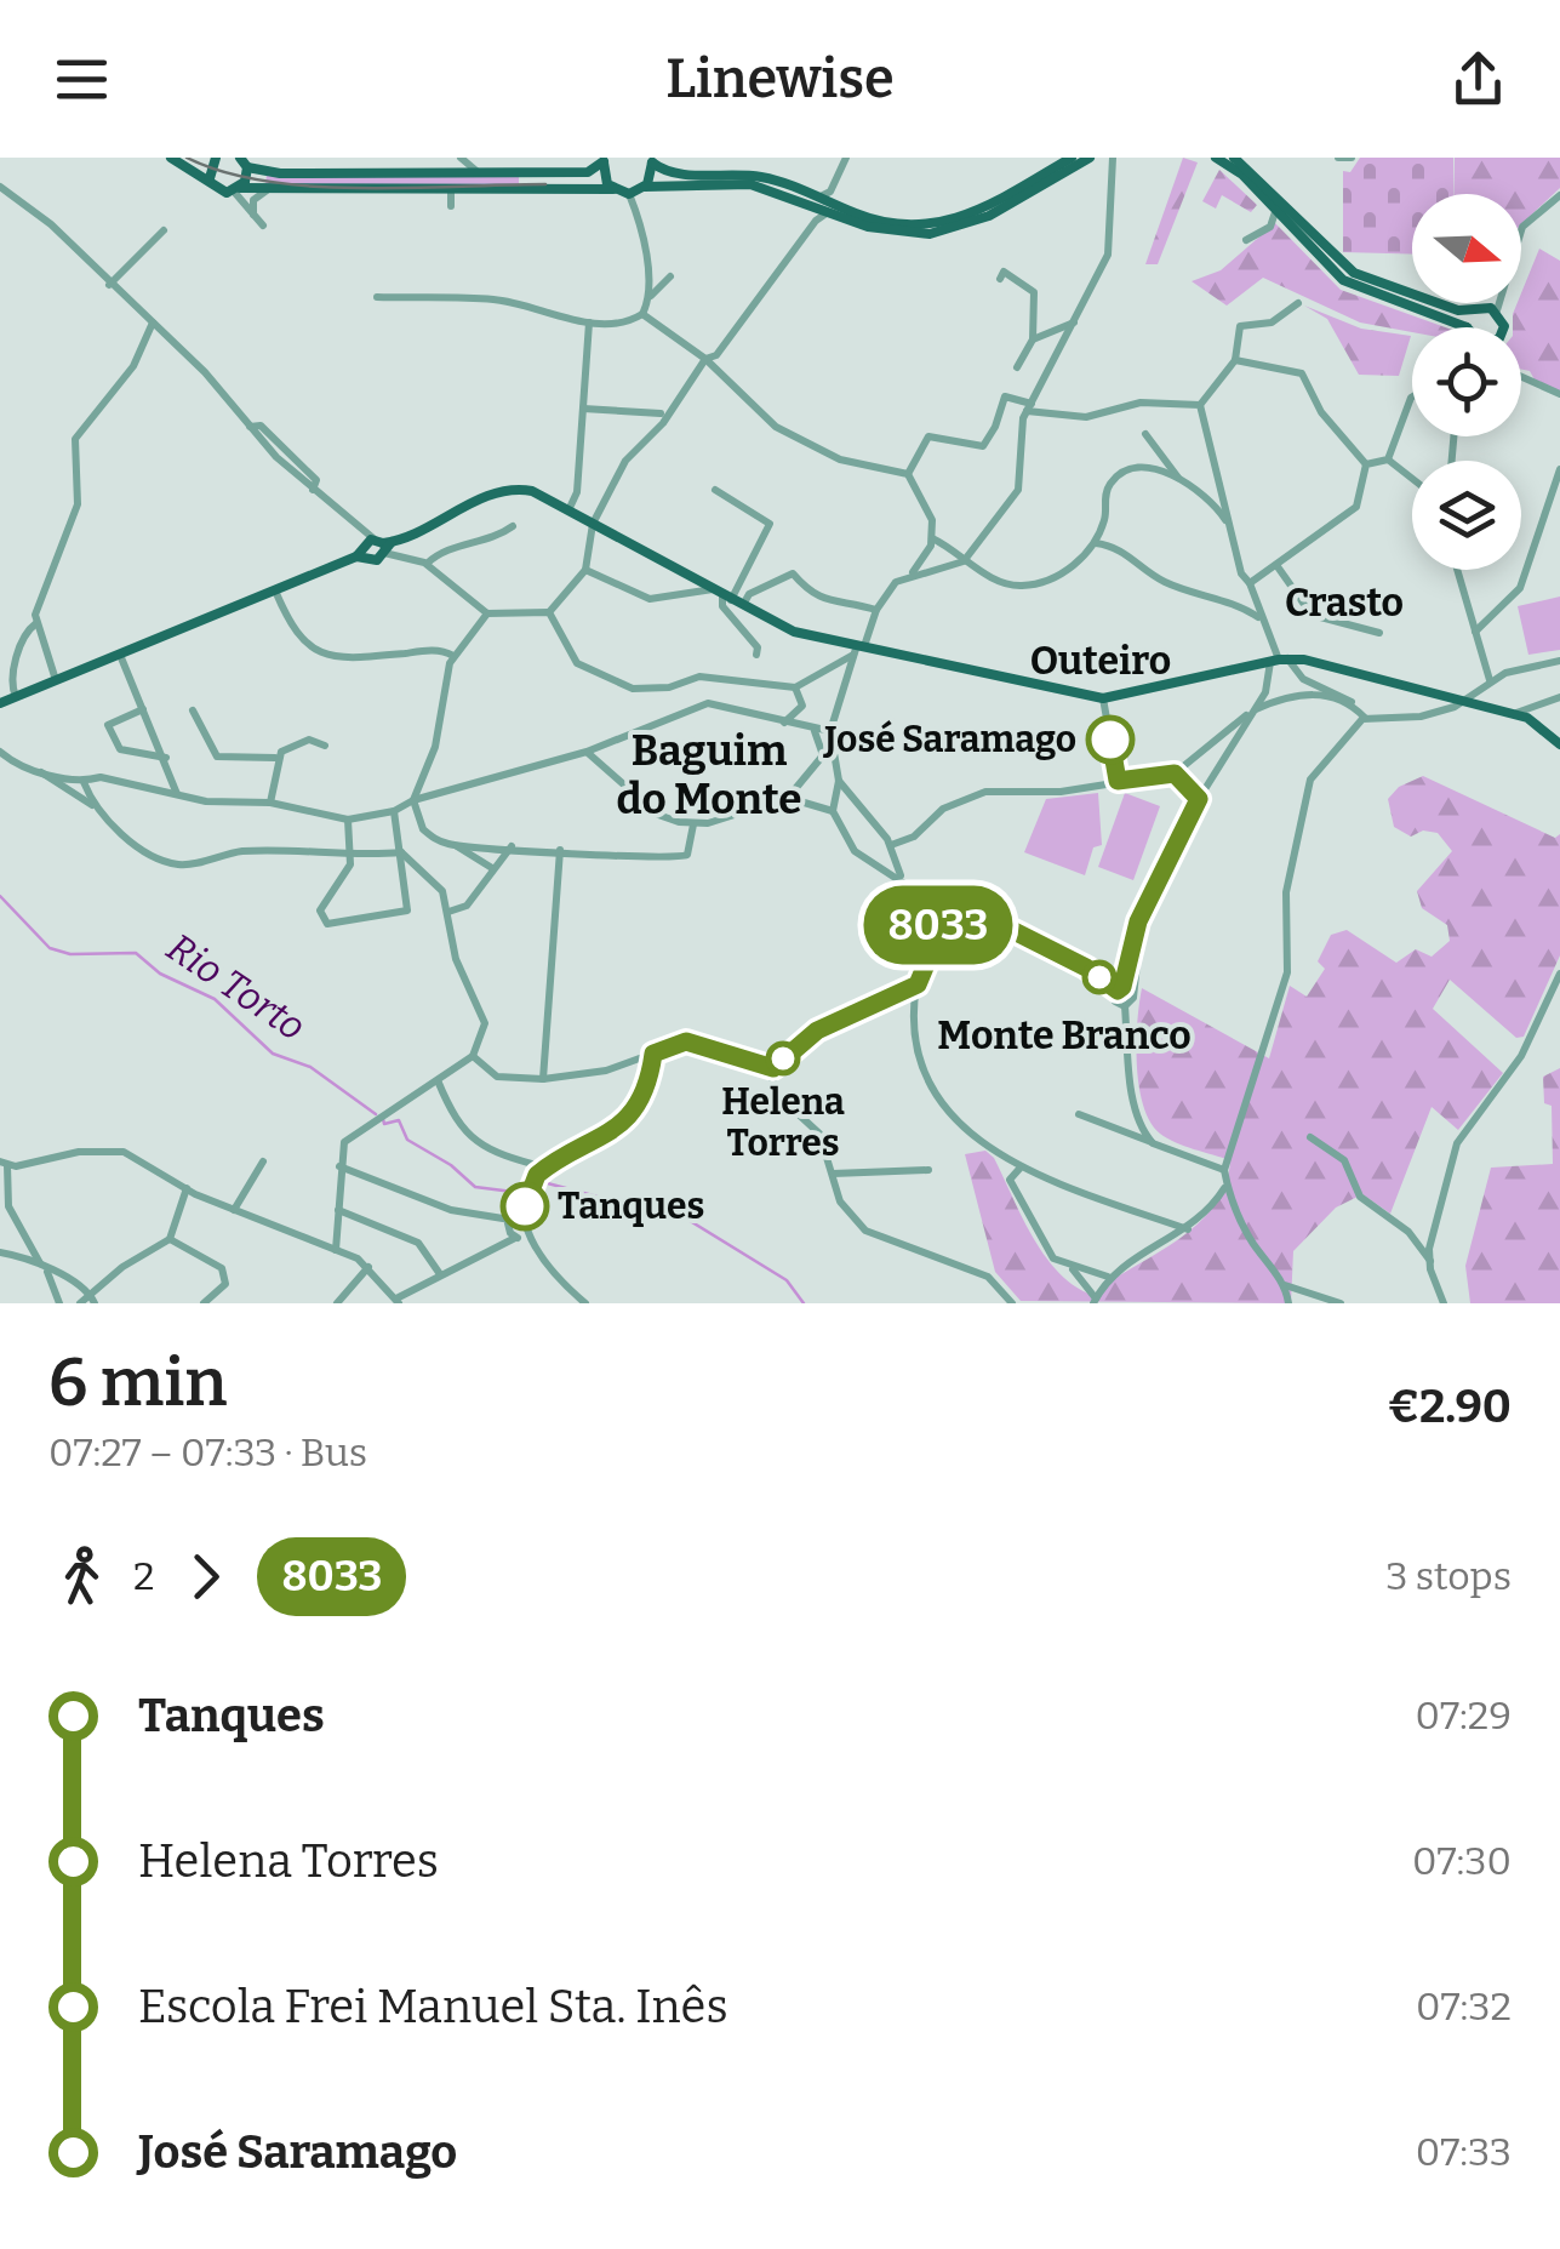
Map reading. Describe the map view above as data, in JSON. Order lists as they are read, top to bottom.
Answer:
{
  "districts": [
    "Crasto",
    "Outeiro",
    "Baguim do Monte",
    "Monte Branco"
  ],
  "water": ["Rio Torto"],
  "places": ["José Saramago", "Helena Torres", "Tanques"],
  "lines": ["bus line 8033"],
  "north": "right",
  "page": {
    "header": "Linewise",
    "on_map": "8033",
    "heading": ["6 min", "07:27 – 07:33 · Bus", "€2.90"],
    "legs": ["2", "8033", "3 stops"],
    "list": [
      {
        "name": "Tanques",
        "value": "07:29"
      },
      {
        "name": "Helena Torres",
        "value": "07:30"
      },
      {
        "name": "Escola Frei Manuel Sta. Inês",
        "value": "07:32"
      },
      {
        "name": "José Saramago",
        "value": "07:33"
      }
    ]
  }
}
